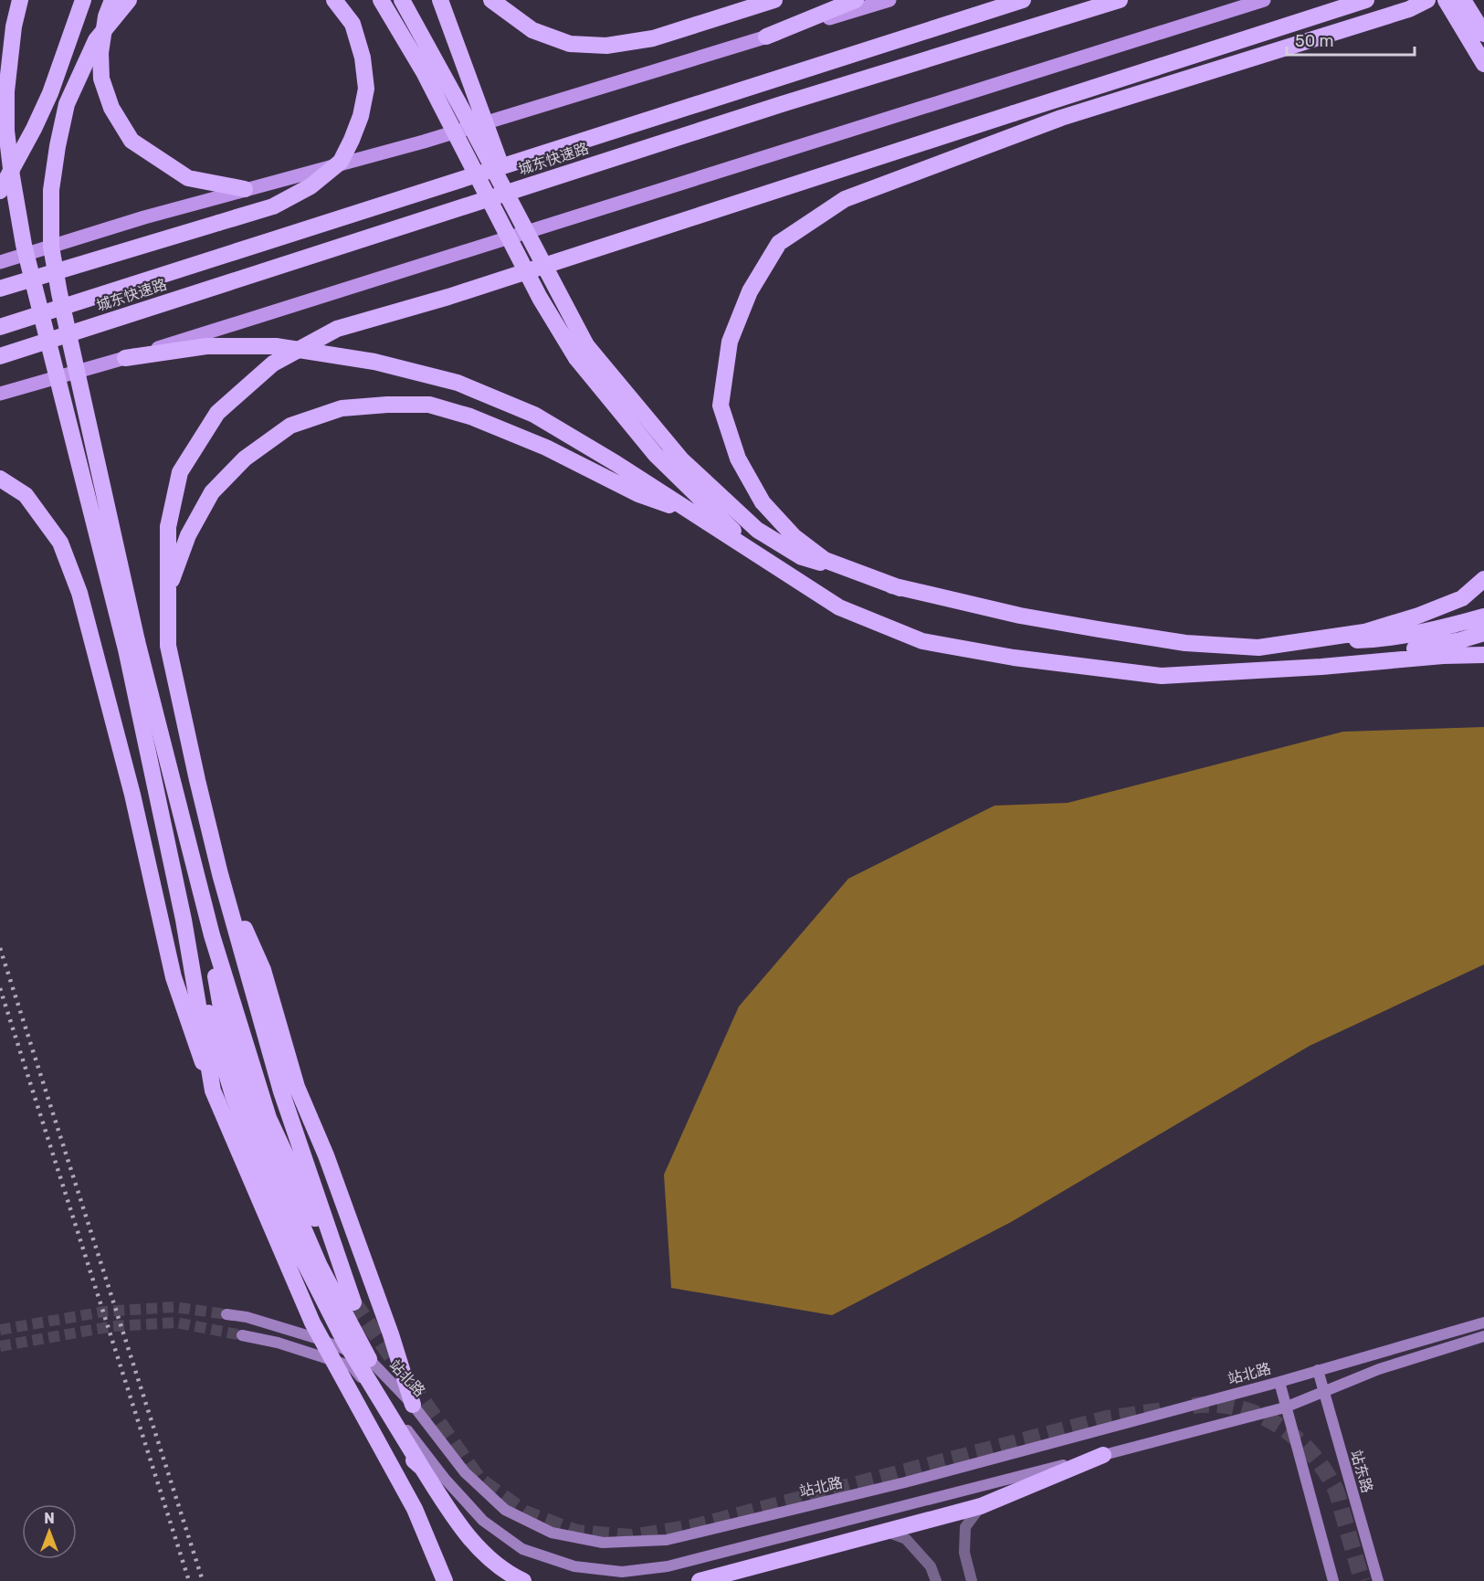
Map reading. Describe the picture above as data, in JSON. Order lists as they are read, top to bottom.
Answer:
{
  "streets": {
    "highway": ["城东快速路"],
    "street": ["站北路", "站东路"]
  },
  "crossings": [
    ["站北路", "站东路"]
  ],
  "scale_bar": "50 m",
  "north": "top"
}
